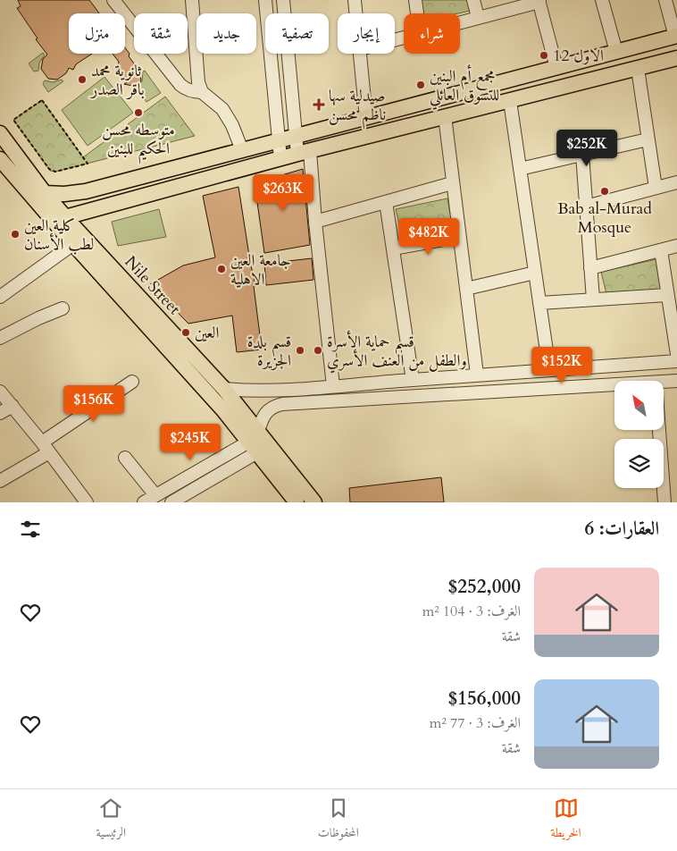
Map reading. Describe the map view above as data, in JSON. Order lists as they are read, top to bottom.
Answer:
{
  "streets": {
    "main road": ["Nile Street"]
  },
  "places": {
    "other": [
      "الاول 12",
      "ثانوية محمد باقر الصدر",
      "مجمع أم البنين للتسوق العائلي",
      "متوسطه محسن الحكيم للبنين",
      "Bab al-Murad Mosque",
      "كلية العين لطب الأسنان",
      "جامعة العين الاهلية",
      "العين",
      "قسم بلدة الجزيرة",
      "قسم حماية الأسرة والطفل من العنف الأسري"
    ],
    "health": ["صيدلية سها ناظم محسن"]
  },
  "north": "top left",
  "page": {
    "chip": [
      "شراء",
      "إيجار",
      "تصفية",
      "جديد",
      "شقة",
      "منزل"
    ],
    "price": [
      "$252K",
      "$263K",
      "$482K",
      "$152K",
      "$156K",
      "$245K"
    ],
    "heading": "العقارات: 6",
    "list": [
      {
        "name": "$252,000",
        "note": "الغرف: 3 · 104 m² · شقة"
      },
      {
        "name": "$156,000",
        "note": "الغرف: 3 · 77 m² · شقة"
      }
    ],
    "tabs": ["الخريطة", "المحفوظات", "الرئيسية"]
  }
}
